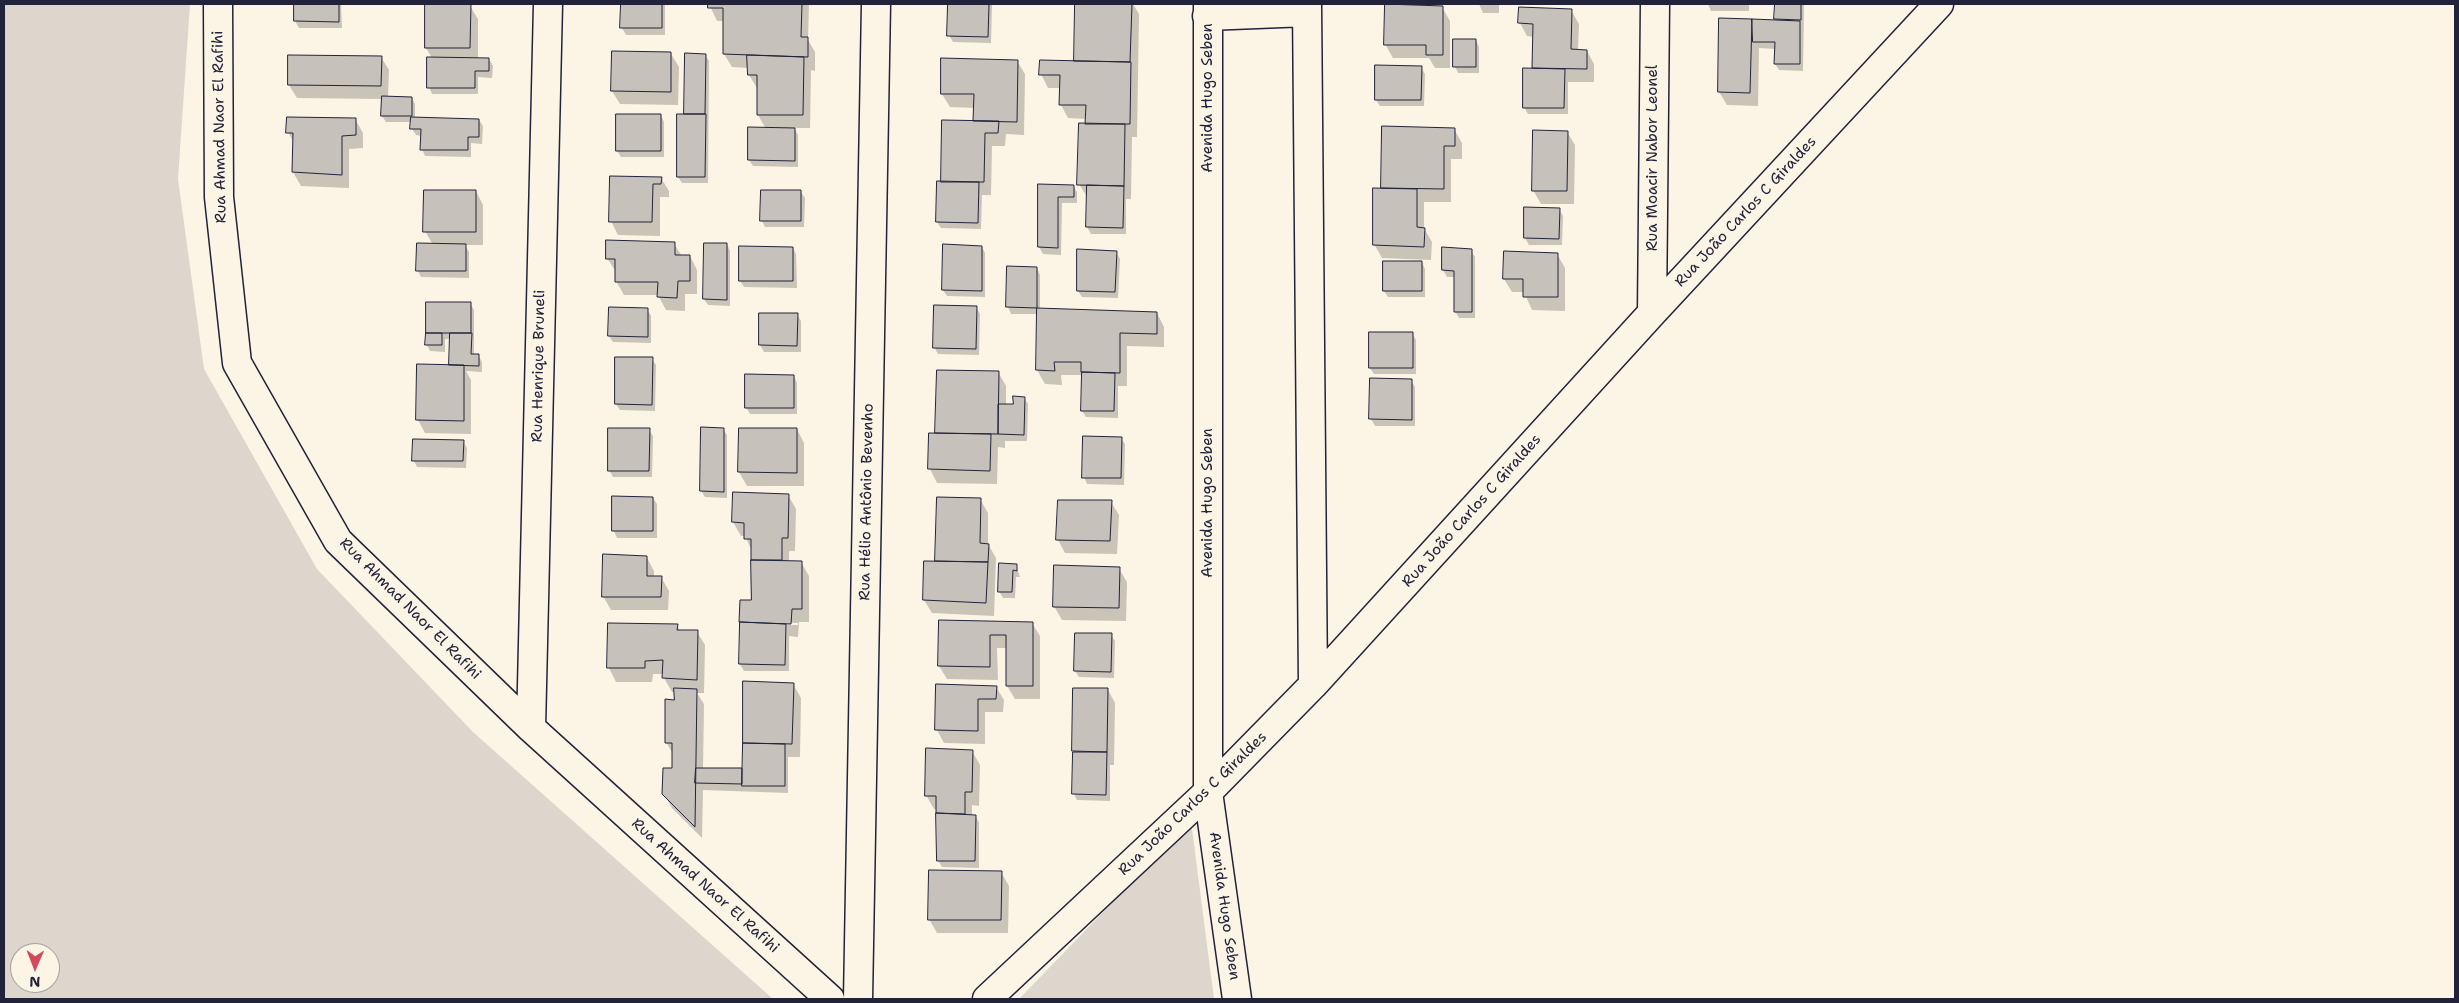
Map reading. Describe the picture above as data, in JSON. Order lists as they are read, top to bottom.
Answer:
{
  "streets": {
    "street": [
      "Avenida Hugo Seben",
      "Rua Ahmad Naor El Rafihi",
      "Rua Moacir Nabor Leonel",
      "Rua João Carlos C Giraldes",
      "Rua Henrique Bruneli",
      "Rua Hélio Antônio Bevenho"
    ]
  },
  "crossings": [
    ["Avenida Hugo Seben", "Rua João Carlos C Giraldes"],
    ["Rua Ahmad Naor El Rafihi", "Rua Henrique Bruneli"],
    ["Rua Moacir Nabor Leonel", "Rua João Carlos C Giraldes"]
  ],
  "north": "bottom"
}
